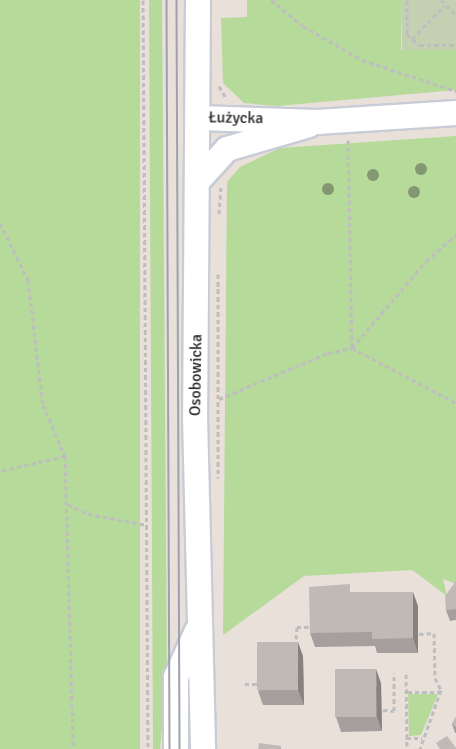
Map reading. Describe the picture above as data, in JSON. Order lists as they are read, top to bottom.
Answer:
{
  "streets": {
    "street": ["Łużycka", "Osobowicka"]
  },
  "crossings": [
    ["Łużycka", "Osobowicka"]
  ]
}
